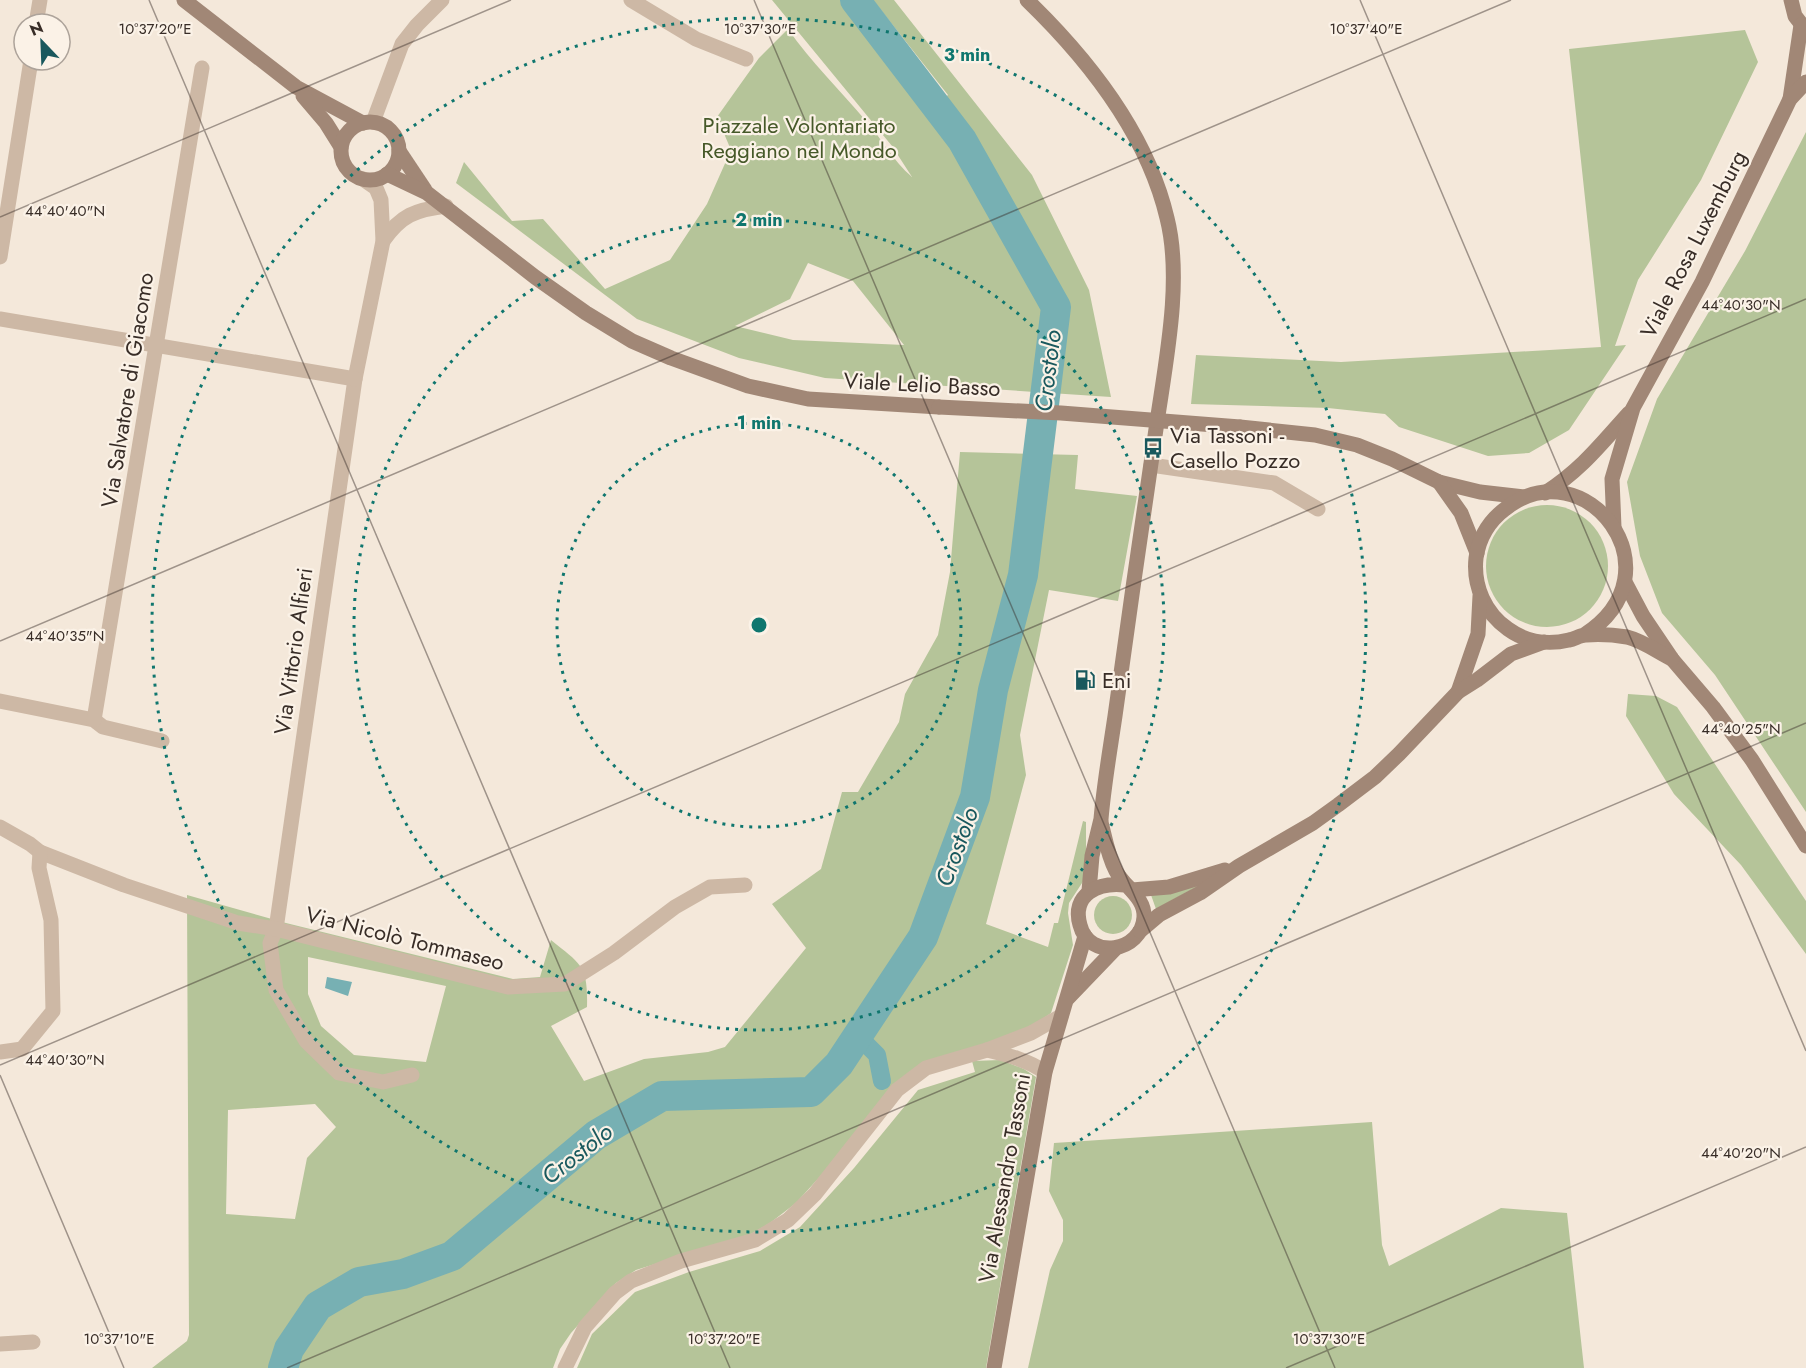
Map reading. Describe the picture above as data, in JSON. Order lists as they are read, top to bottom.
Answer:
{
  "streets": {
    "street": [
      "Viale Rosa Luxemburg",
      "Viale Lelio Basso",
      "Via Salvatore di Giacomo",
      "Via Vittorio Alfieri",
      "Via Nicolò Tommaseo",
      "Via Alessandro Tassoni"
    ]
  },
  "crossings": [
    ["Viale Rosa Luxemburg", "Viale Lelio Basso"],
    ["Via Vittorio Alfieri", "Via Nicolò Tommaseo"]
  ],
  "water": ["Crostolo"],
  "parks": ["Piazzale Volontariato Reggiano nel Mondo"],
  "places": {
    "bus stop": ["Via Tassoni - Casello Pozzo"],
    "fuel station": ["Eni"]
  },
  "north": "top left",
  "coordinates": [
    "10°37'20\"E",
    "10°37'30\"E",
    "10°37'40\"E",
    "44°40'40\"N",
    "44°40'30\"N",
    "44°40'35\"N",
    "44°40'25\"N",
    "44°40'20\"N",
    "10°37'10\"E"
  ],
  "rings": ["3 min", "2 min", "1 min"]
}
